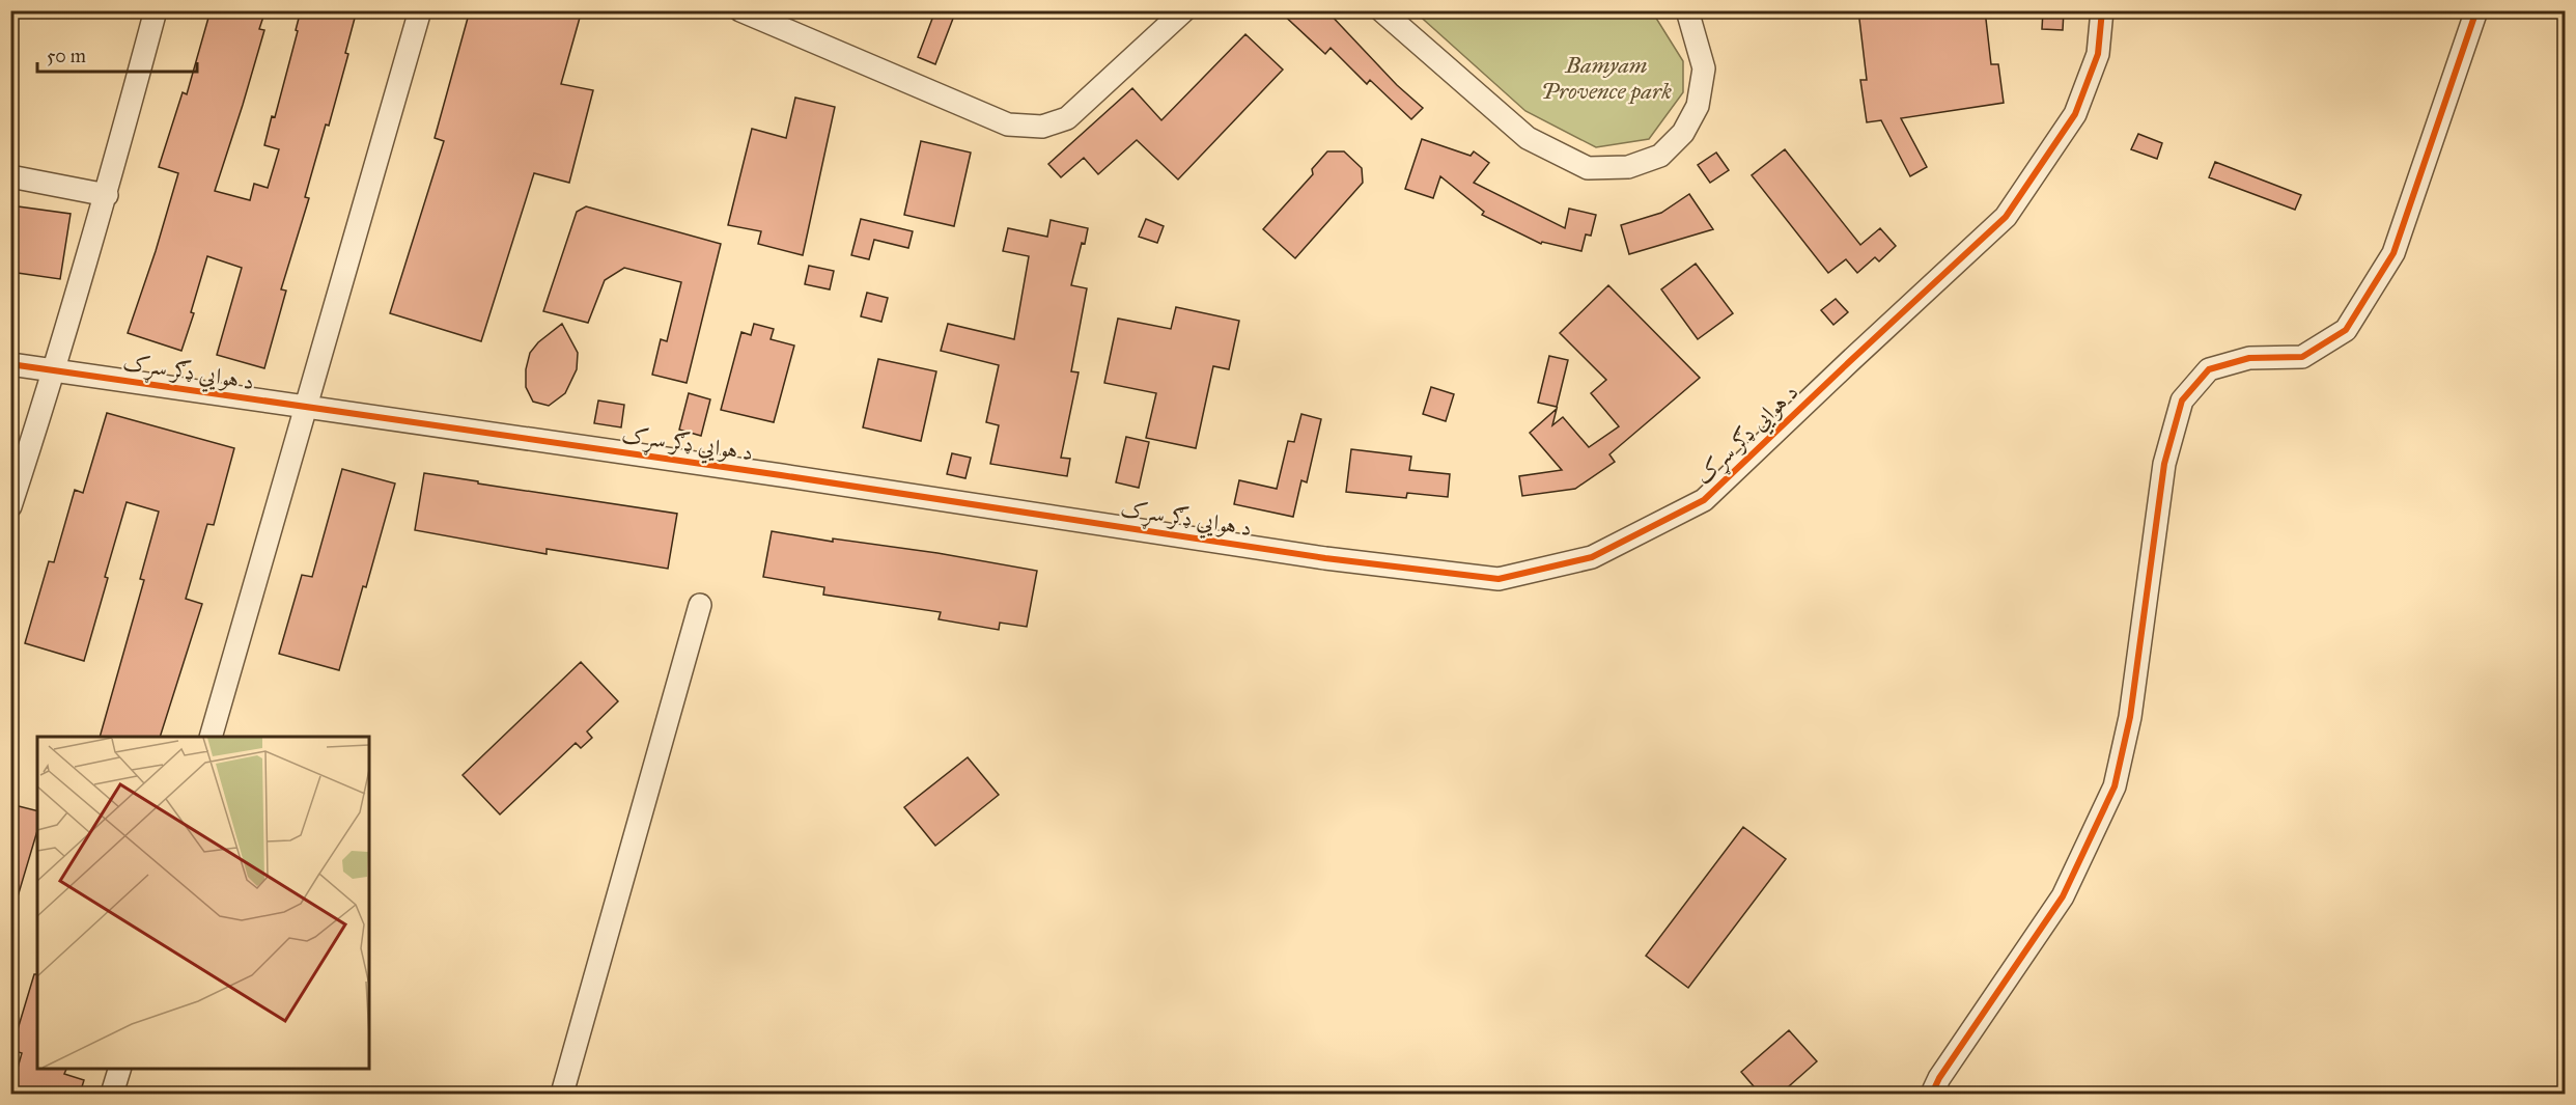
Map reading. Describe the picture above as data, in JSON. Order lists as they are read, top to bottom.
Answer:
{
  "streets": {
    "street": ["د هوايي ډګر سړک"]
  },
  "parks": ["Bamyam Provence park"],
  "scale_bar": "50 m"
}
